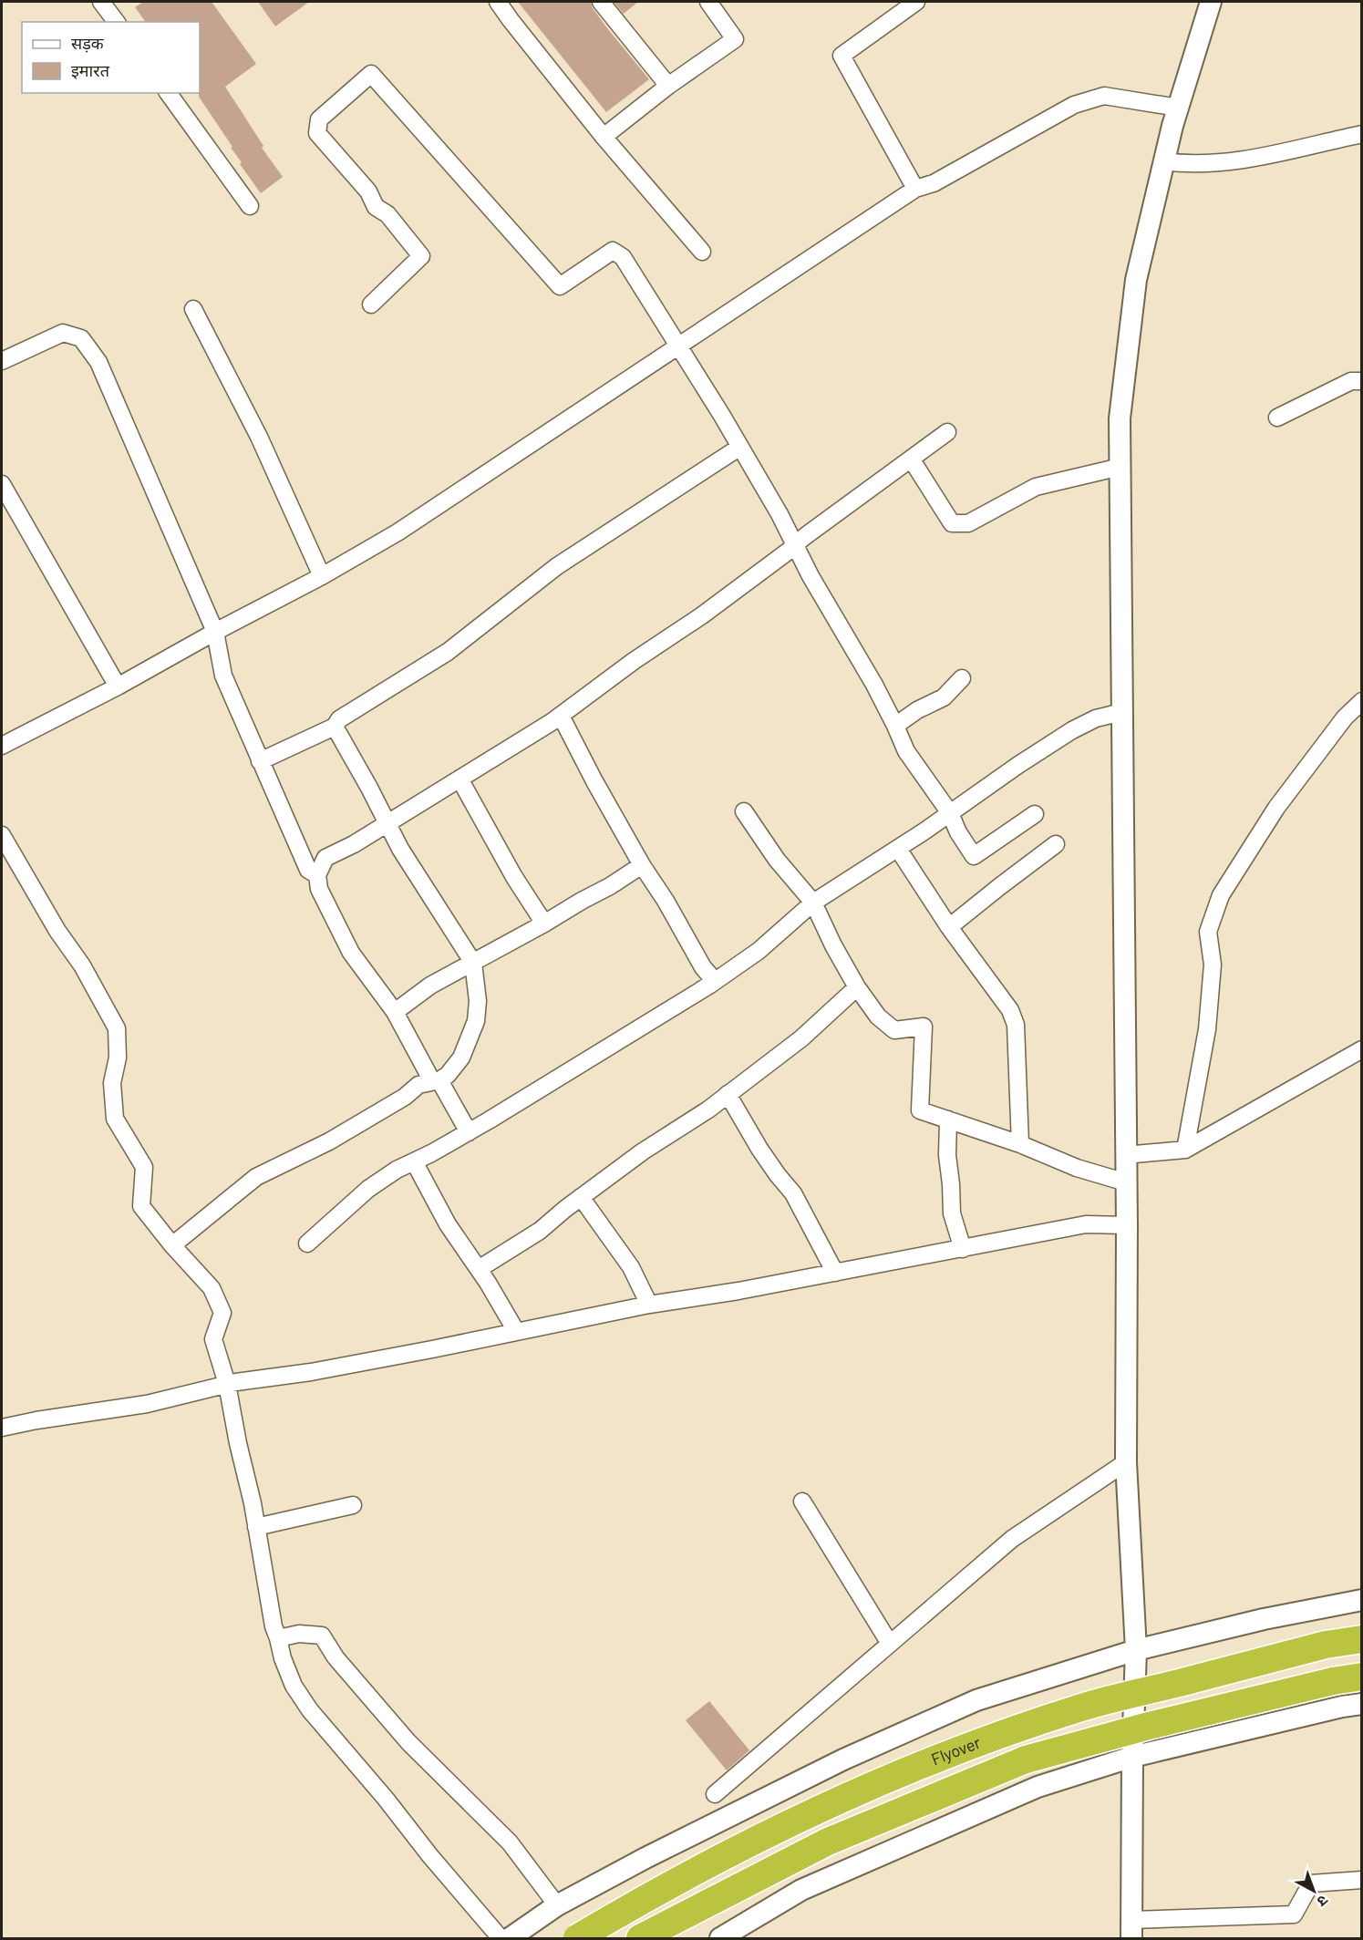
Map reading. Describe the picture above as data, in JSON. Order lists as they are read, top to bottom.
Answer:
{
  "streets": {
    "highway": ["Flyover"]
  },
  "legend": ["सड़क", "इमारत"],
  "north": "bottom right"
}
